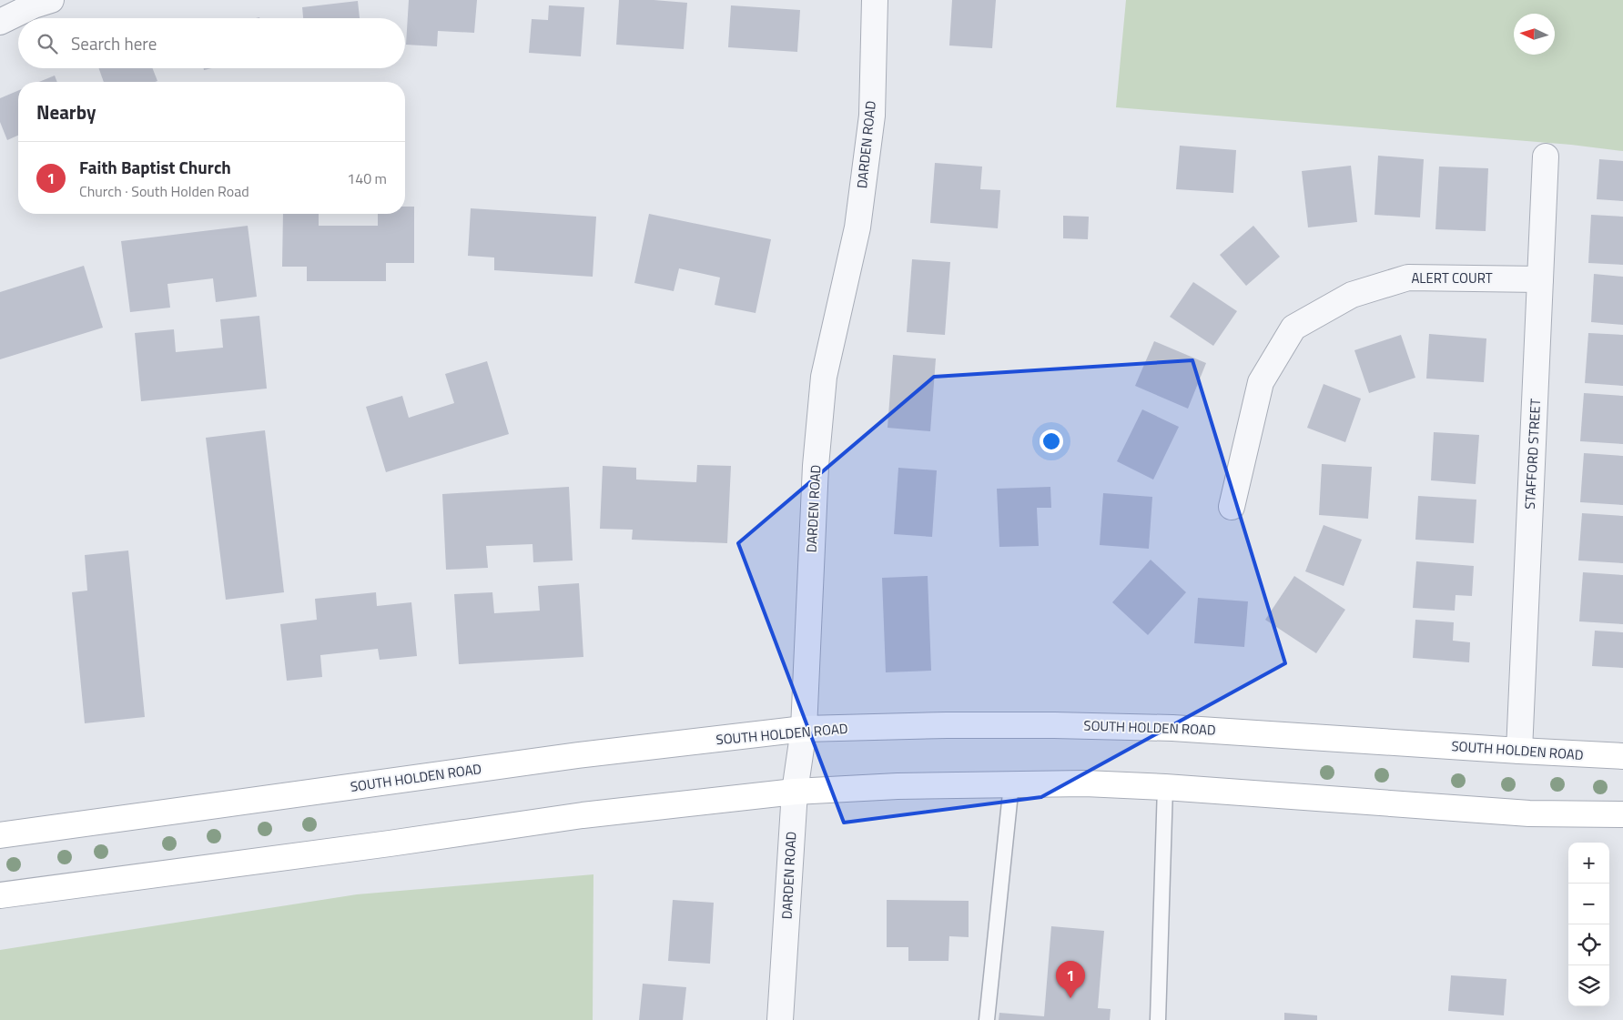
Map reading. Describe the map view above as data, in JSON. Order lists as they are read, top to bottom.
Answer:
{
  "streets": {
    "main road": ["SOUTH HOLDEN ROAD"],
    "street": ["DARDEN ROAD", "ALERT COURT", "STAFFORD STREET"]
  },
  "crossings": [
    ["DARDEN ROAD", "SOUTH HOLDEN ROAD"],
    ["ALERT COURT", "STAFFORD STREET"],
    ["STAFFORD STREET", "SOUTH HOLDEN ROAD"]
  ],
  "north": "left",
  "page": {
    "search": "Search here",
    "heading": "Nearby",
    "list": [
      {
        "mark": "1",
        "name": "Faith Baptist Church",
        "note": "Church · South Holden Road",
        "value": "140 m"
      }
    ],
    "map_buttons": ["+", "−"],
    "pins": "1"
  }
}
